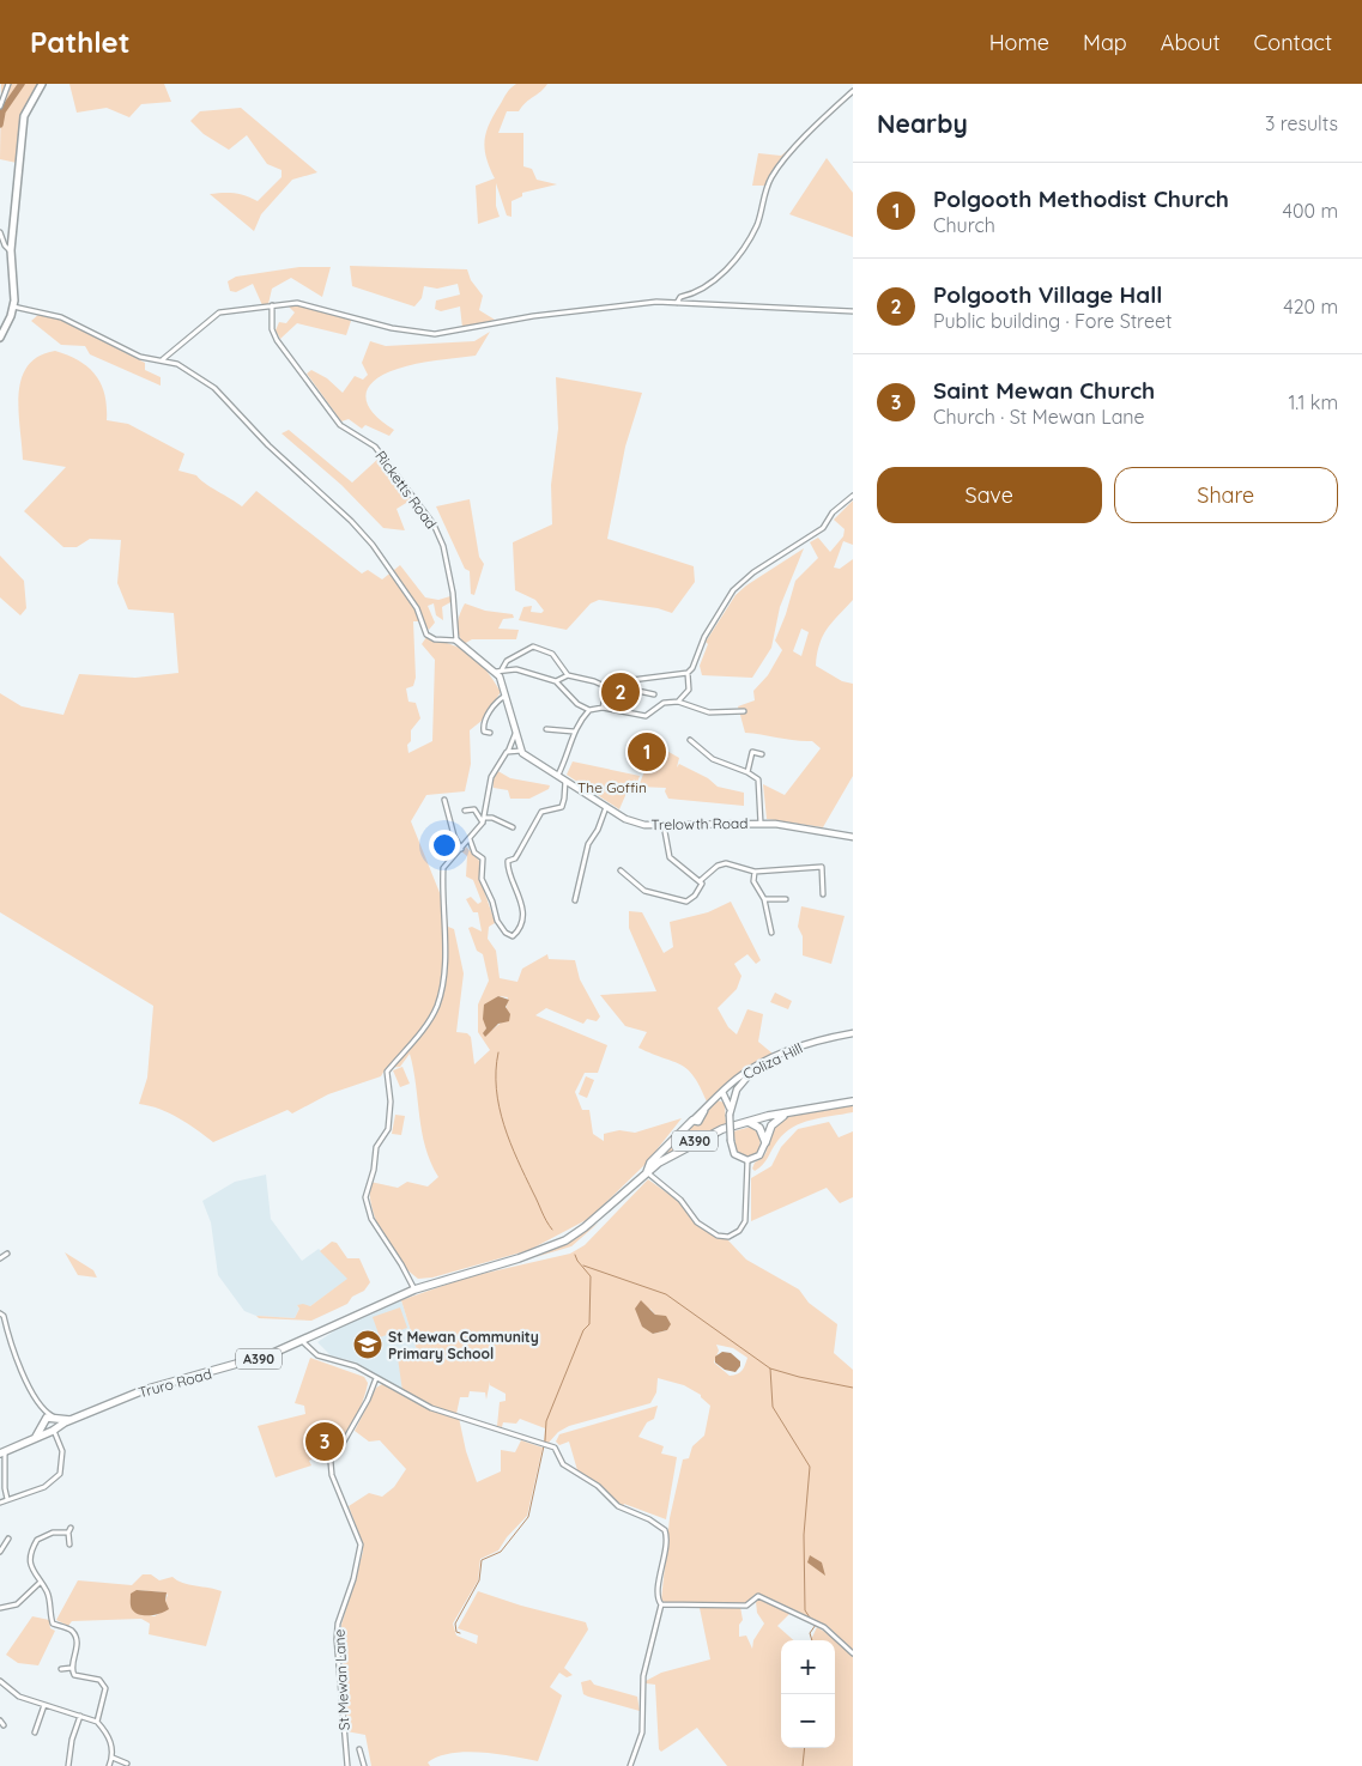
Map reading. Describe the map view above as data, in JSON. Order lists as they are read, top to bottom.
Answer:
{
  "streets": {
    "highway": ["A390", "Truro Road"],
    "street": [
      "Ricketts Road",
      "Trelowth Road",
      "Coliza Hill",
      "St Mewan Lane"
    ]
  },
  "crossings": [
    ["A390", "Truro Road"]
  ],
  "parks": ["The Goffin"],
  "places": {
    "school or university": ["St Mewan Community Primary School"]
  },
  "page": {
    "header": "Pathlet",
    "nav": [
      "Home",
      "Map",
      "About",
      "Contact"
    ],
    "heading": ["Nearby", "3 results"],
    "list": [
      {
        "mark": "1",
        "name": "Polgooth Methodist Church",
        "note": "Church",
        "value": "400 m"
      },
      {
        "mark": "2",
        "name": "Polgooth Village Hall",
        "note": "Public building · Fore Street",
        "value": "420 m"
      },
      {
        "mark": "3",
        "name": "Saint Mewan Church",
        "note": "Church · St Mewan Lane",
        "value": "1.1 km"
      }
    ],
    "buttons": ["Save", "Share"],
    "pins": ["2", "1", "3"],
    "map_buttons": ["+", "−"]
  }
}
